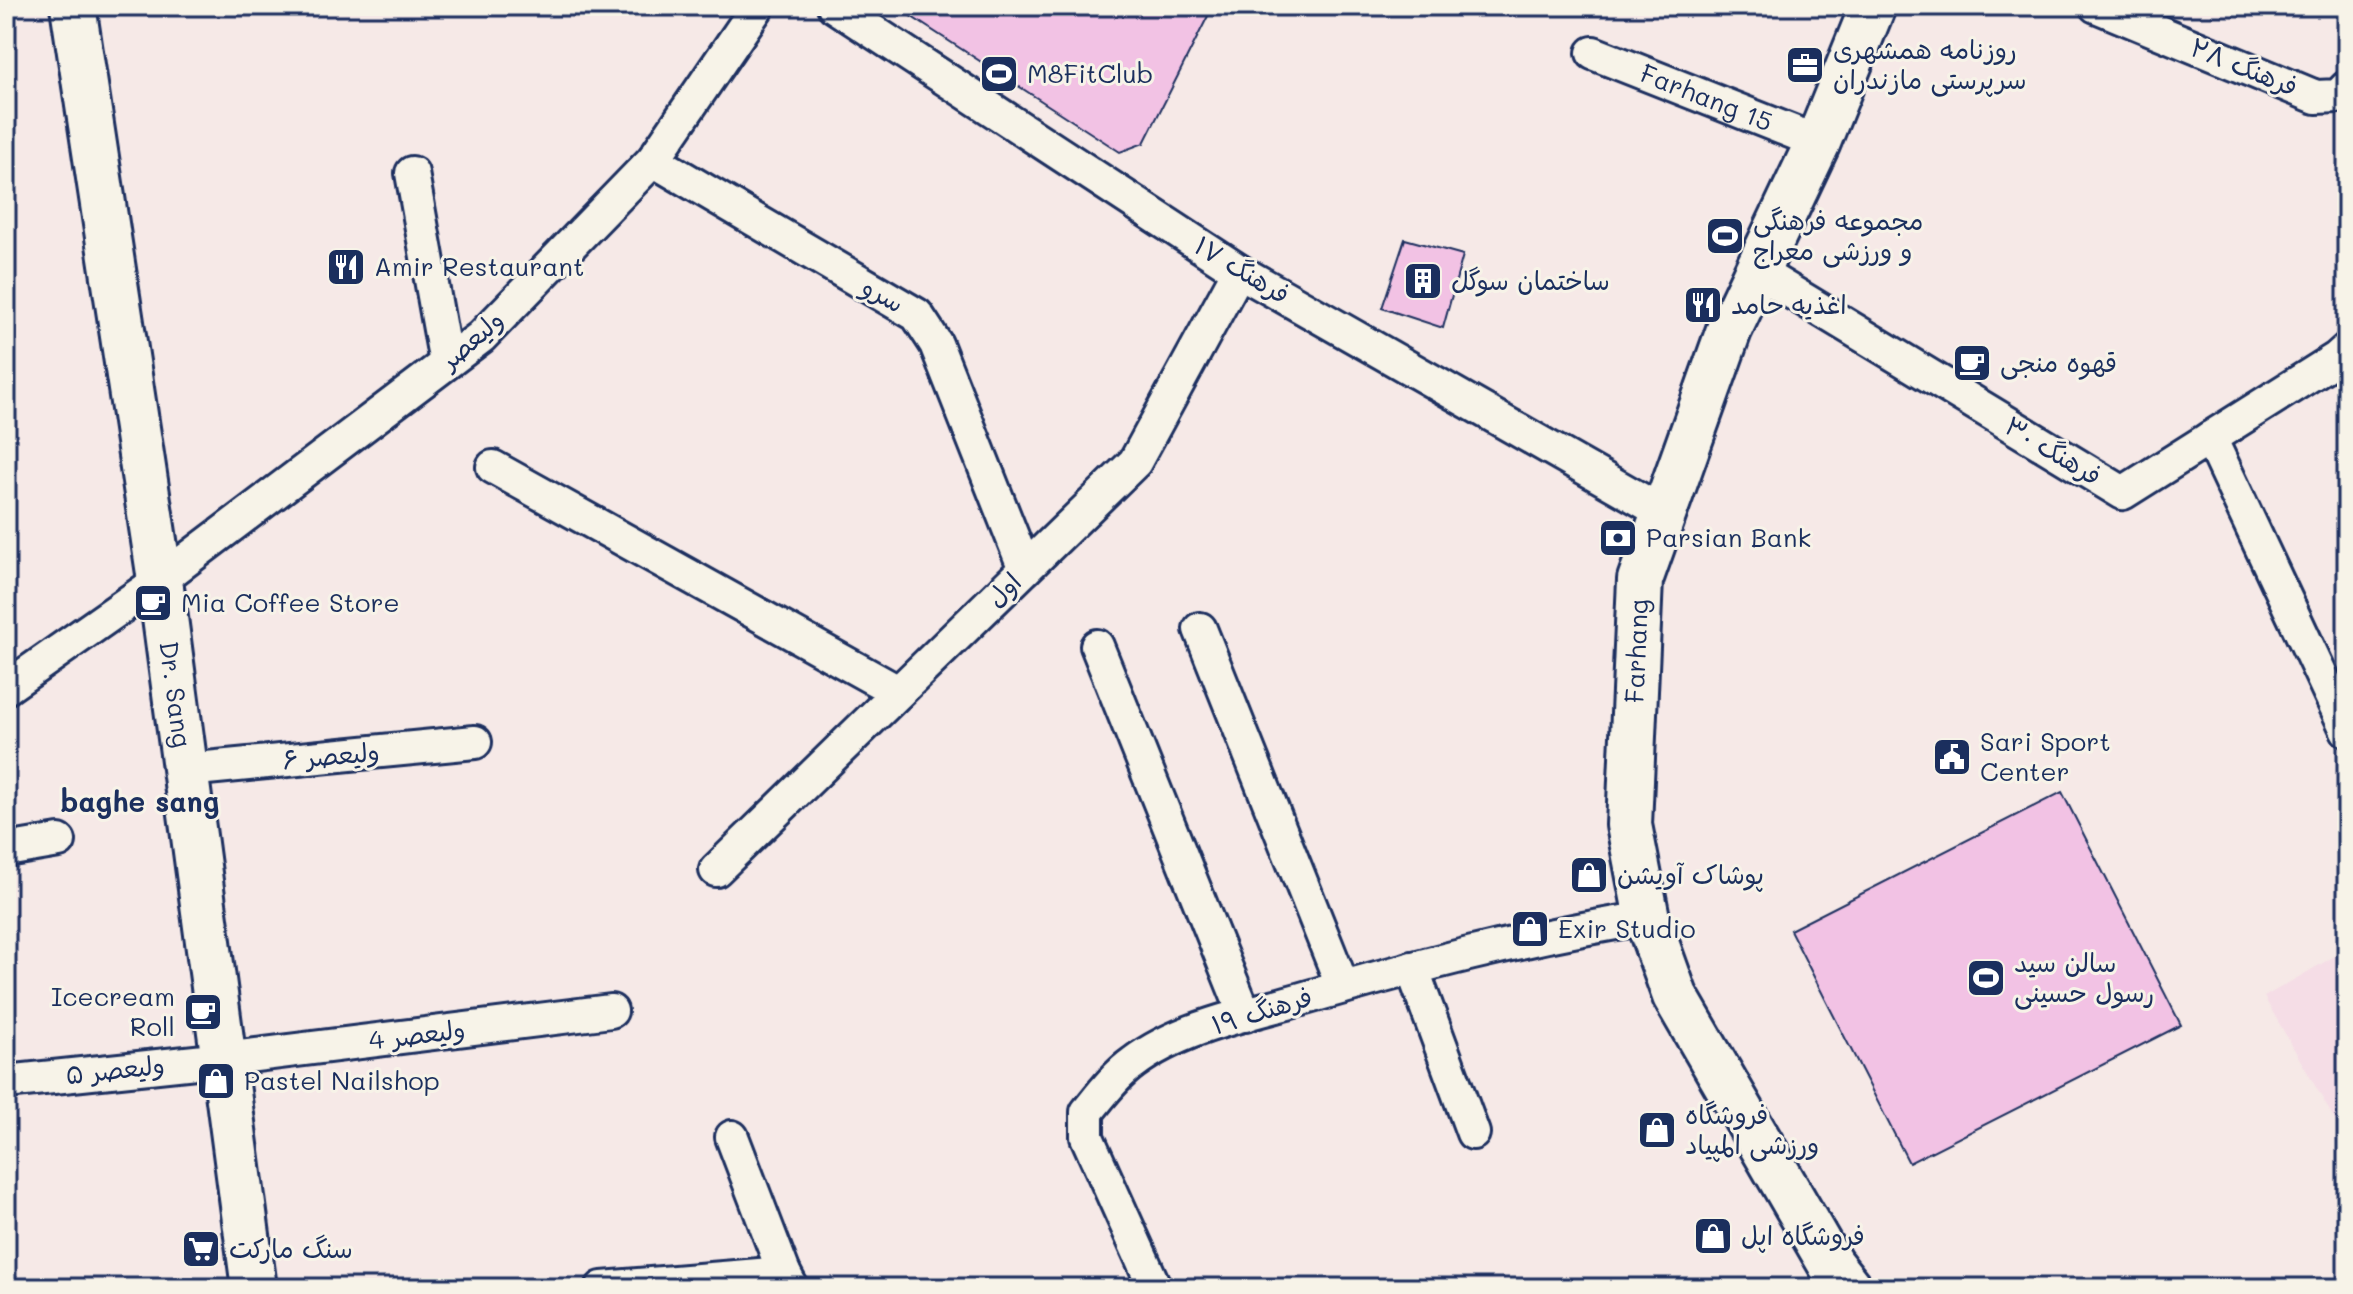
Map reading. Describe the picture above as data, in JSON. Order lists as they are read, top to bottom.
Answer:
{
  "streets": {
    "main road": ["Farhang", "Dr. Sang"],
    "street": [
      "فرهنگ ۲۸",
      "Farhang 15",
      "فرهنگ ۱۷",
      "سرو",
      "ولیعصر",
      "فرهنگ ۳۰",
      "اول",
      "ولیعصر ۶",
      "فرهنگ ۱۹",
      "ولیعصر 4",
      "ولیعصر ۵"
    ]
  },
  "crossings": [
    ["Farhang 15", "Farhang"],
    ["فرهنگ ۱۷", "اول"],
    ["فرهنگ ۱۷", "Farhang"],
    ["سرو", "ولیعصر"],
    ["سرو", "اول"],
    ["ولیعصر", "Dr. Sang"],
    ["فرهنگ ۳۰", "Farhang"],
    ["Farhang", "فرهنگ ۱۹"],
    ["Dr. Sang", "ولیعصر ۶"],
    ["Dr. Sang", "ولیعصر 4"],
    ["Dr. Sang", "ولیعصر ۵"],
    ["ولیعصر 4", "ولیعصر ۵"]
  ],
  "districts": ["baghe sang"],
  "places": {
    "office": ["روزنامه همشهری سرپرستی مازندران"],
    "sports": ["M8FitClub", "مجموعه فرهنگی و ورزشی معراج", "سالن سید رسول حسینی"],
    "restaurant": ["Amir Restaurant", "اغذیه حامد"],
    "building": ["ساختمان سوگل"],
    "cafe": ["قهوه منجی", "Mia Coffee Store", "Icecream Roll"],
    "bank": ["Parsian Bank"],
    "public building": ["Sari Sport Center"],
    "shop": [
      "پوشاک آویشن",
      "Exir Studio",
      "Pastel Nailshop",
      "فروشگاه ورزشی المپیاد",
      "فروشگاه اپل"
    ],
    "supermarket": ["سنگ مارکت"]
  }
}
